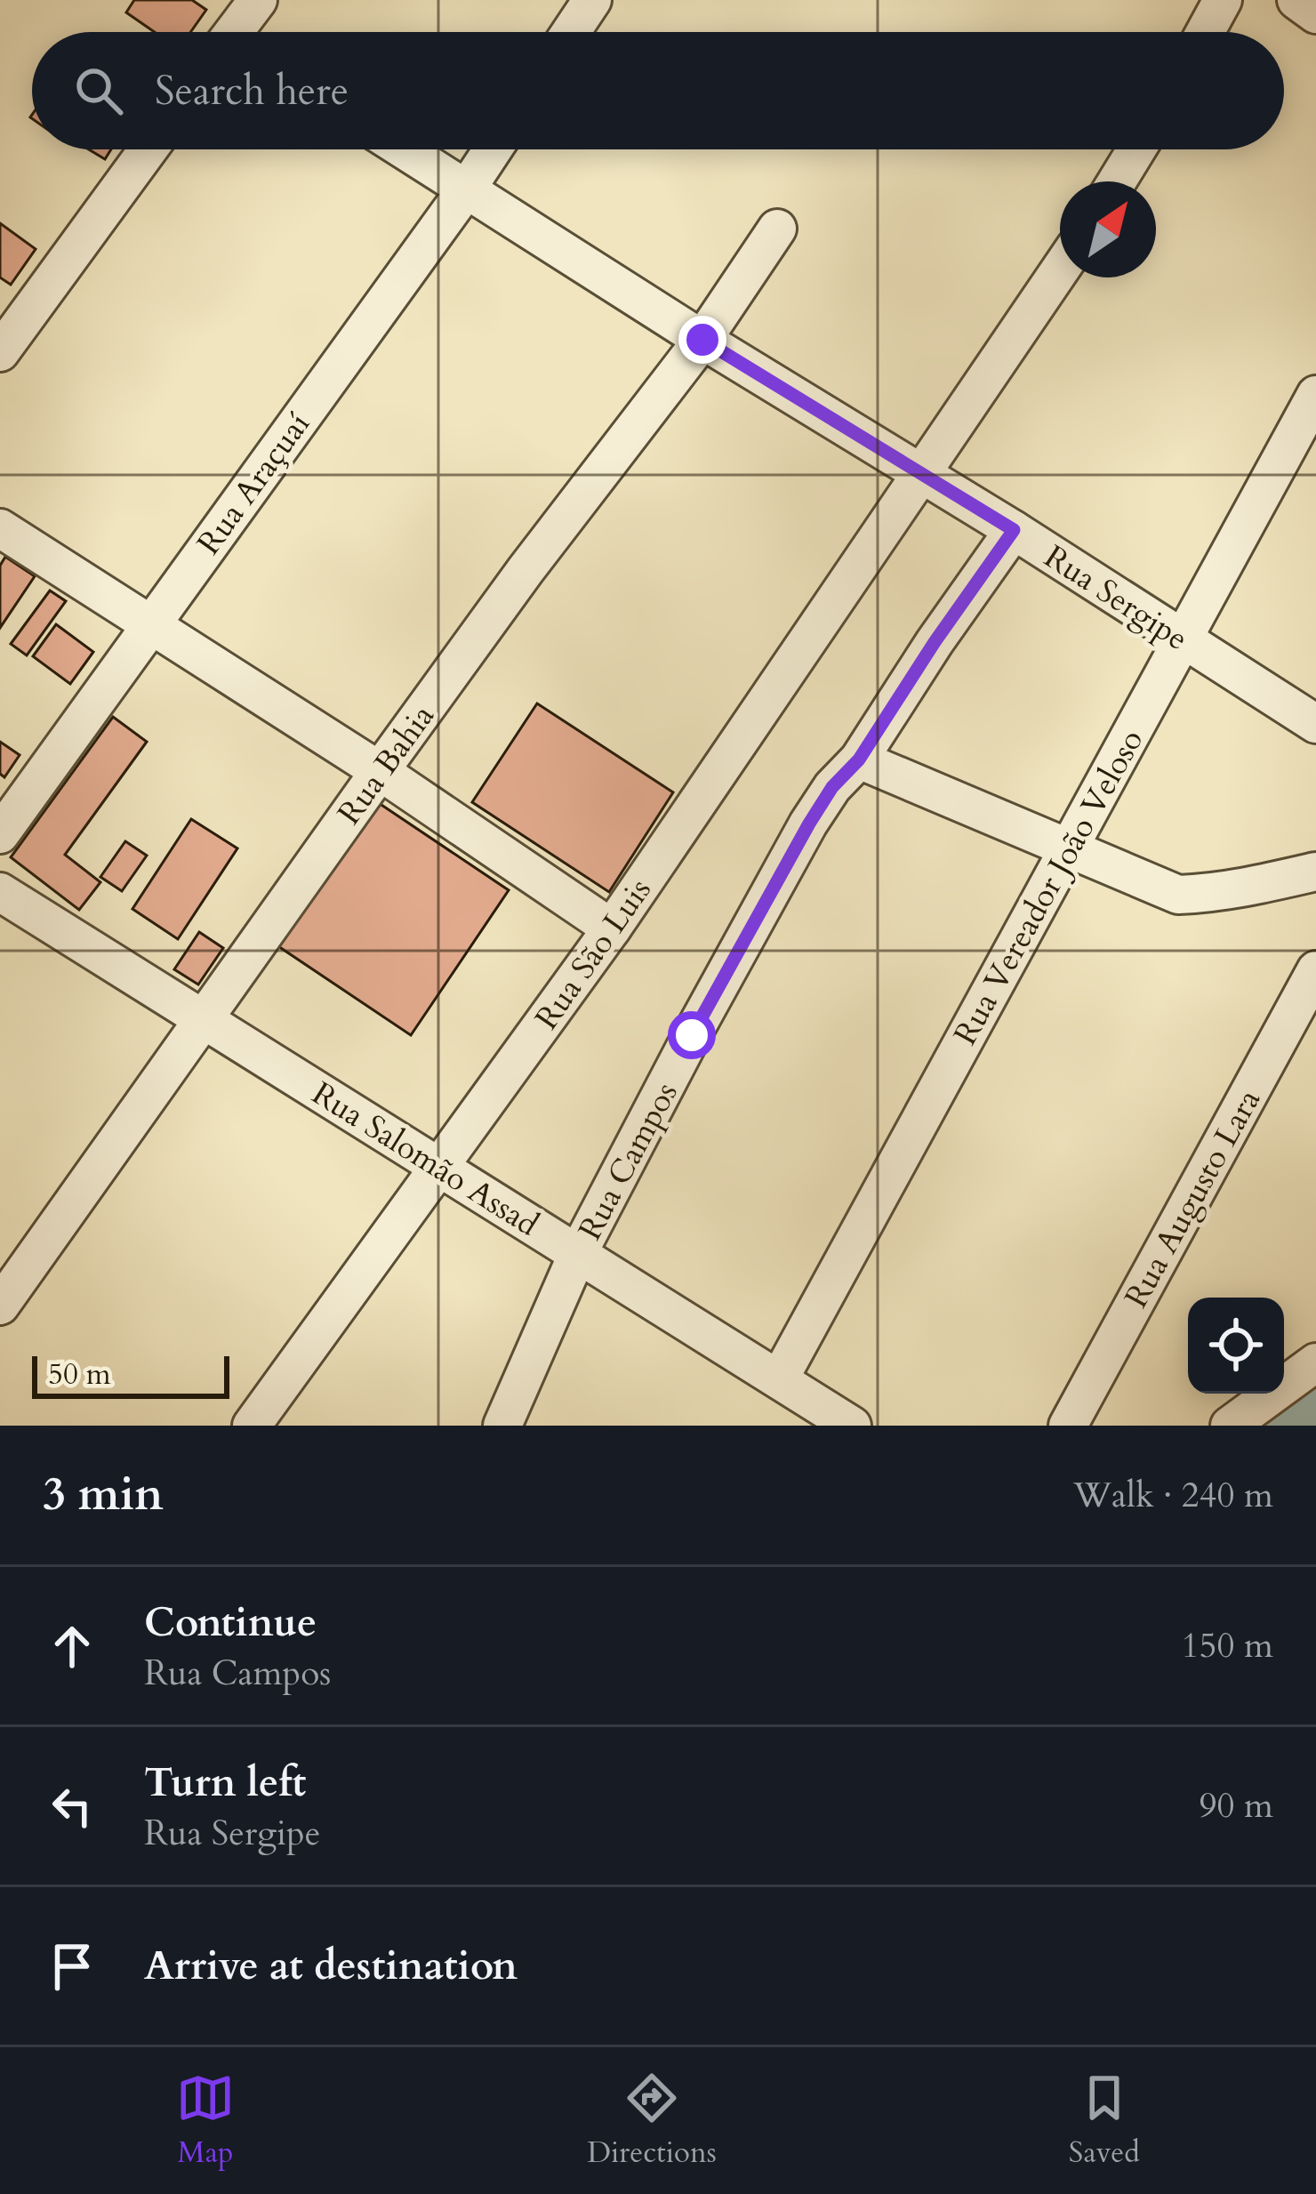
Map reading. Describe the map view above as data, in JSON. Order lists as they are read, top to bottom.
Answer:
{
  "streets": {
    "street": [
      "Rua Araçuaí",
      "Rua Sergipe",
      "Rua Bahia",
      "Rua Vereador João Veloso",
      "Rua São Luis",
      "Rua Salomão Assad",
      "Rua Campos",
      "Rua Augusto Lara"
    ]
  },
  "crossings": [
    ["Rua Araçuaí", "Rua Sergipe"],
    ["Rua Sergipe", "Rua Bahia"],
    ["Rua Sergipe", "Rua Vereador João Veloso"],
    ["Rua Sergipe", "Rua São Luis"],
    ["Rua Sergipe", "Rua Campos"],
    ["Rua Bahia", "Rua Salomão Assad"],
    ["Rua Vereador João Veloso", "Rua Salomão Assad"],
    ["Rua São Luis", "Rua Salomão Assad"],
    ["Rua Salomão Assad", "Rua Campos"]
  ],
  "scale_bar": "50 m",
  "north": "top right",
  "page": {
    "search": "Search here",
    "scale": "50 m",
    "heading": ["3 min", "Walk · 240 m"],
    "list": [
      ["Continue", "Rua Campos", "150 m"],
      ["Turn left", "Rua Sergipe", "90 m"],
      "Arrive at destination"
    ],
    "nav": ["Map", "Directions", "Saved"]
  }
}
